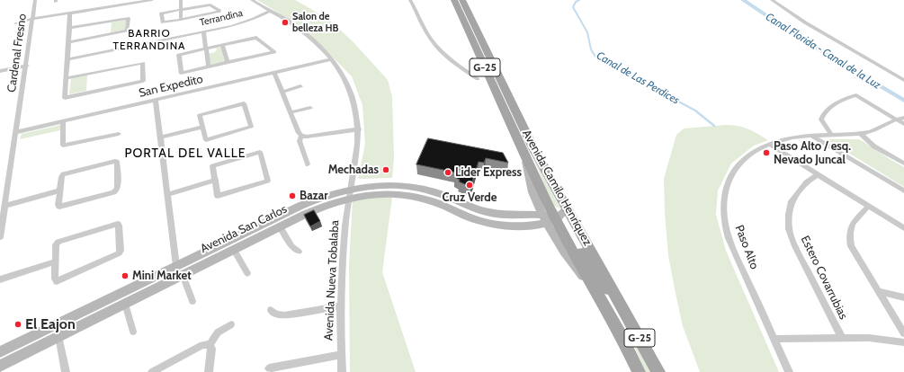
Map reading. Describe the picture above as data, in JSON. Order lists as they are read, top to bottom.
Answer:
{
  "streets": {
    "main road": ["G-25", "Avenida Camilo Henríquez", "Avenida San Carlos"],
    "street": [
      "Terrandina",
      "Cardenal Fresno",
      "San Expedito",
      "Paso Alto",
      "Estero Covarrubias",
      "Avenida Nueva Tobalaba"
    ]
  },
  "crossings": [
    ["Terrandina", "Avenida Nueva Tobalaba"],
    ["Cardenal Fresno", "San Expedito"],
    ["San Expedito", "Avenida Nueva Tobalaba"],
    ["Avenida Camilo Henríquez", "Avenida San Carlos"],
    ["Avenida San Carlos", "Avenida Nueva Tobalaba"]
  ],
  "districts": ["BARRIO TERRANDINA", "PORTAL DEL VALLE"],
  "water": ["Canal Florida - Canal de la Luz", "Canal de Las Perdices"],
  "places": [
    "Salon de belleza HB",
    "Paso Alto / esq. Nevado Juncal",
    "Mechadas",
    "Lider Express",
    "Cruz Verde",
    "Bazar",
    "Mini Market",
    "El Eajon"
  ]
}
